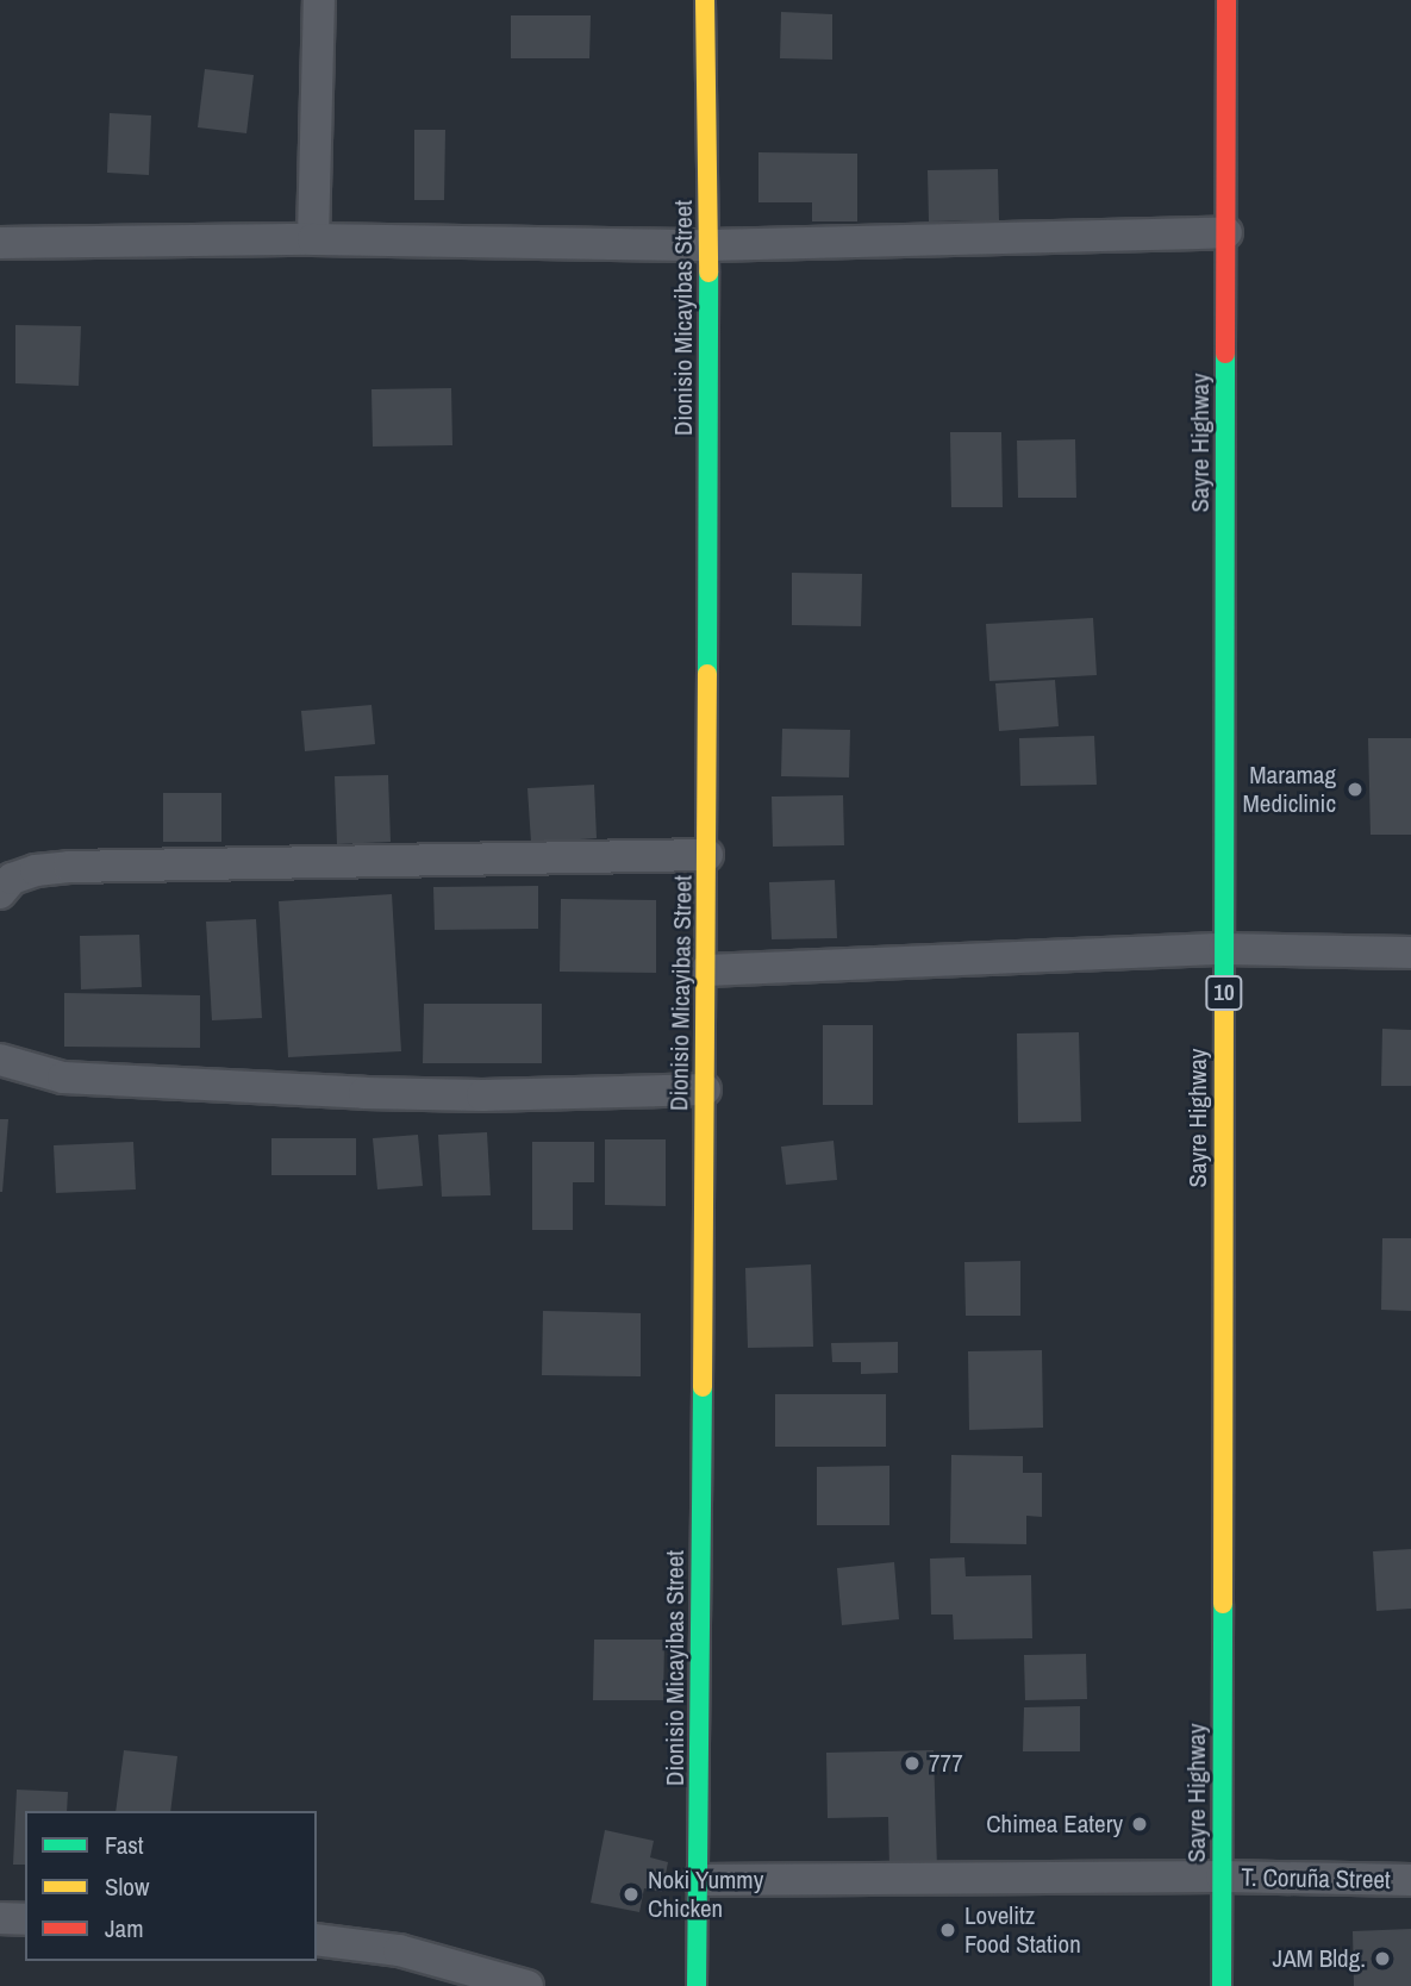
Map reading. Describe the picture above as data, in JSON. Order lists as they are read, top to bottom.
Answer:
{
  "streets": {
    "main road": ["Dionisio Micayibas Street", "Sayre Highway", "10"],
    "street": ["T. Coruña Street"]
  },
  "crossings": [
    ["Dionisio Micayibas Street", "T. Coruña Street"],
    ["Sayre Highway", "T. Coruña Street"]
  ],
  "places": [
    "Maramag Mediclinic",
    "777",
    "Chimea Eatery",
    "Noki Yummy Chicken",
    "Lovelitz Food Station",
    "JAM Bldg."
  ],
  "legend": ["Fast", "Slow", "Jam"]
}
